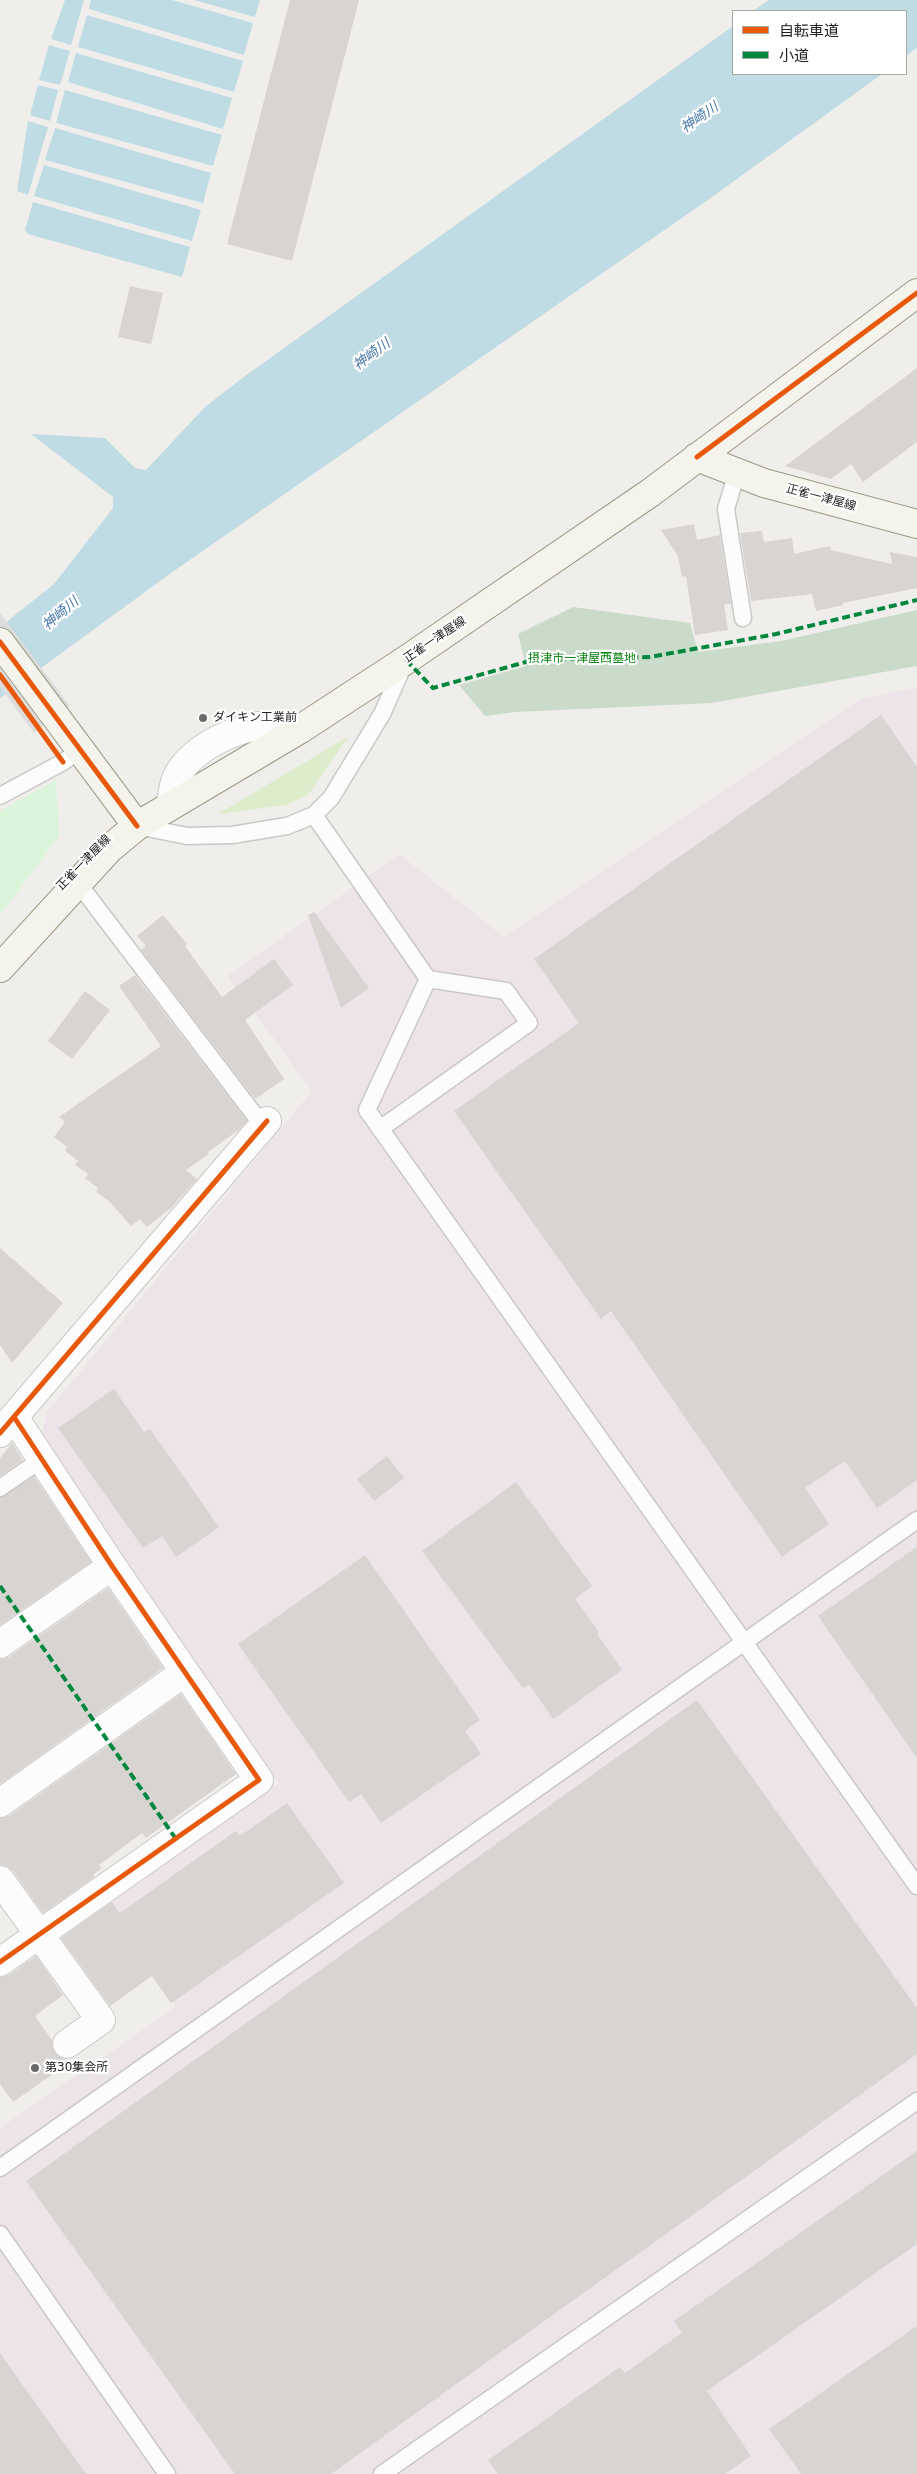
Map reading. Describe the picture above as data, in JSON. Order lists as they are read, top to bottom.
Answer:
{
  "streets": {
    "main road": ["正雀一津屋線"]
  },
  "water": ["神崎川"],
  "parks": ["摂津市一津屋西墓地"],
  "places": ["ダイキン工業前", "第30集会所"],
  "legend": ["自転車道", "小道"]
}
